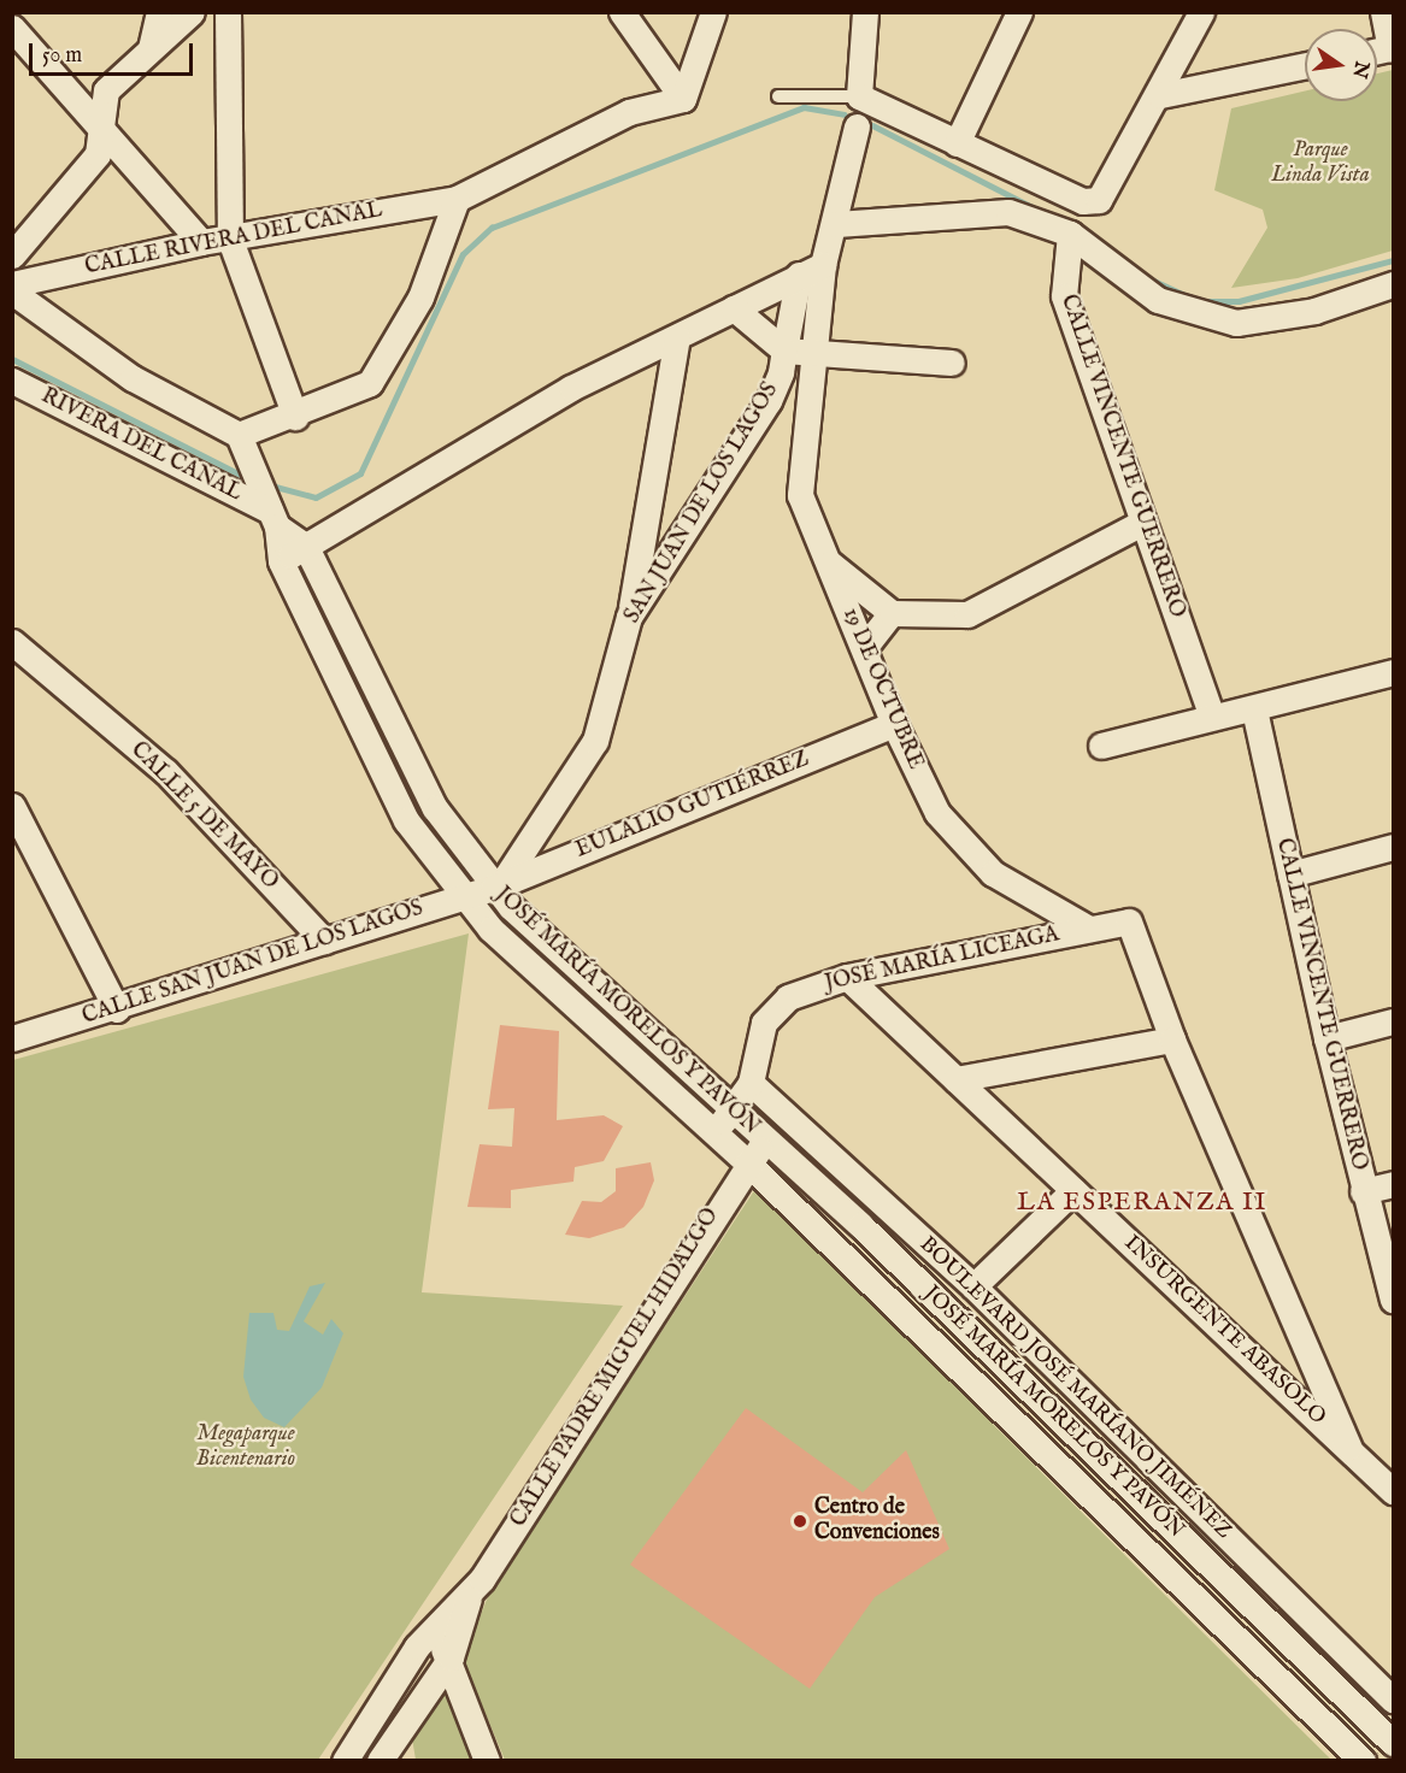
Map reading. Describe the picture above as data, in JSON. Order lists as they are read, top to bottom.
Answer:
{
  "streets": {
    "street": [
      "CALLE RIVERA DEL CANAL",
      "RIVERA DEL CANAL",
      "CALLE VINCENTE GUERRERO",
      "SAN JUAN DE LOS LAGOS",
      "19 DE OCTUBRE",
      "EULALIO GUTIÉRREZ",
      "CALLE 5 DE MAYO",
      "JOSÉ MARÍA LICEAGA",
      "CALLE SAN JUAN DE LOS LAGOS",
      "JOSÉ MARÍA MORELOS Y PAVÓN",
      "INSURGENTE ABASOLO",
      "CALLE PADRE MIGUEL HIDALGO",
      "BOULEVARD JOSÉ MARÍANO JIMÉNEZ"
    ]
  },
  "crossings": [
    ["RIVERA DEL CANAL", "JOSÉ MARÍA MORELOS Y PAVÓN"],
    ["SAN JUAN DE LOS LAGOS", "EULALIO GUTIÉRREZ"],
    ["SAN JUAN DE LOS LAGOS", "CALLE SAN JUAN DE LOS LAGOS"],
    ["SAN JUAN DE LOS LAGOS", "JOSÉ MARÍA MORELOS Y PAVÓN"],
    ["19 DE OCTUBRE", "EULALIO GUTIÉRREZ"],
    ["19 DE OCTUBRE", "JOSÉ MARÍA LICEAGA"],
    ["EULALIO GUTIÉRREZ", "CALLE SAN JUAN DE LOS LAGOS"],
    ["EULALIO GUTIÉRREZ", "JOSÉ MARÍA MORELOS Y PAVÓN"],
    ["CALLE 5 DE MAYO", "CALLE SAN JUAN DE LOS LAGOS"],
    ["JOSÉ MARÍA LICEAGA", "JOSÉ MARÍA MORELOS Y PAVÓN"],
    ["JOSÉ MARÍA LICEAGA", "INSURGENTE ABASOLO"],
    ["JOSÉ MARÍA LICEAGA", "BOULEVARD JOSÉ MARÍANO JIMÉNEZ"],
    ["CALLE SAN JUAN DE LOS LAGOS", "JOSÉ MARÍA MORELOS Y PAVÓN"],
    ["JOSÉ MARÍA MORELOS Y PAVÓN", "CALLE PADRE MIGUEL HIDALGO"]
  ],
  "districts": ["LA ESPERANZA II"],
  "parks": ["Parque Linda Vista", "Megaparque Bicentenario"],
  "places": ["Centro de Convenciones"],
  "scale_bar": "50 m",
  "north": "right"
}
